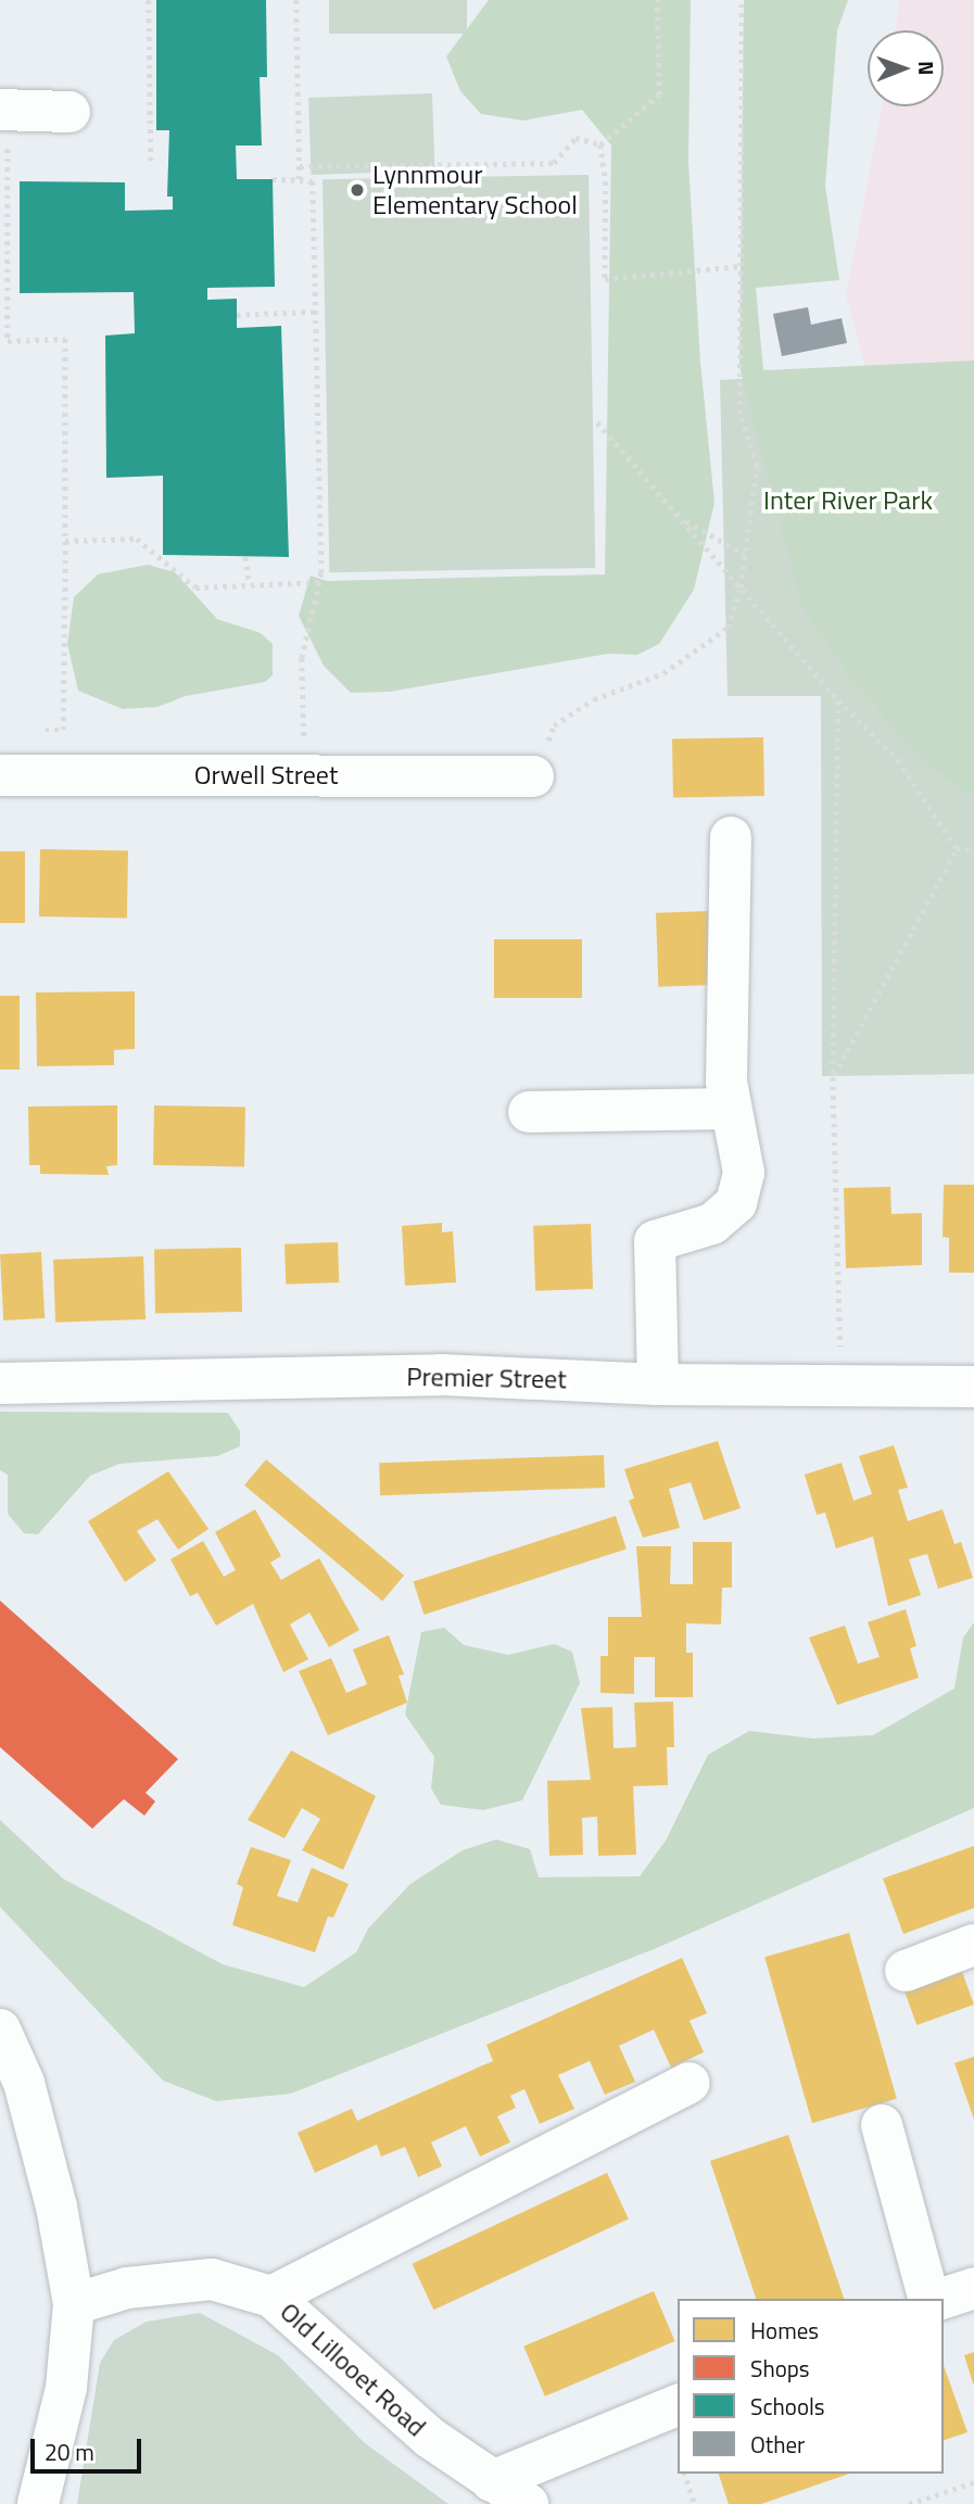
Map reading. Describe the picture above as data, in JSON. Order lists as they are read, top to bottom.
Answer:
{
  "streets": {
    "street": ["Orwell Street", "Premier Street", "Old Lillooet Road"]
  },
  "parks": ["Inter River Park"],
  "places": ["Lynnmour Elementary School"],
  "legend": [
    "Homes",
    "Shops",
    "Schools",
    "Other"
  ],
  "scale_bar": "20 m",
  "north": "right"
}
